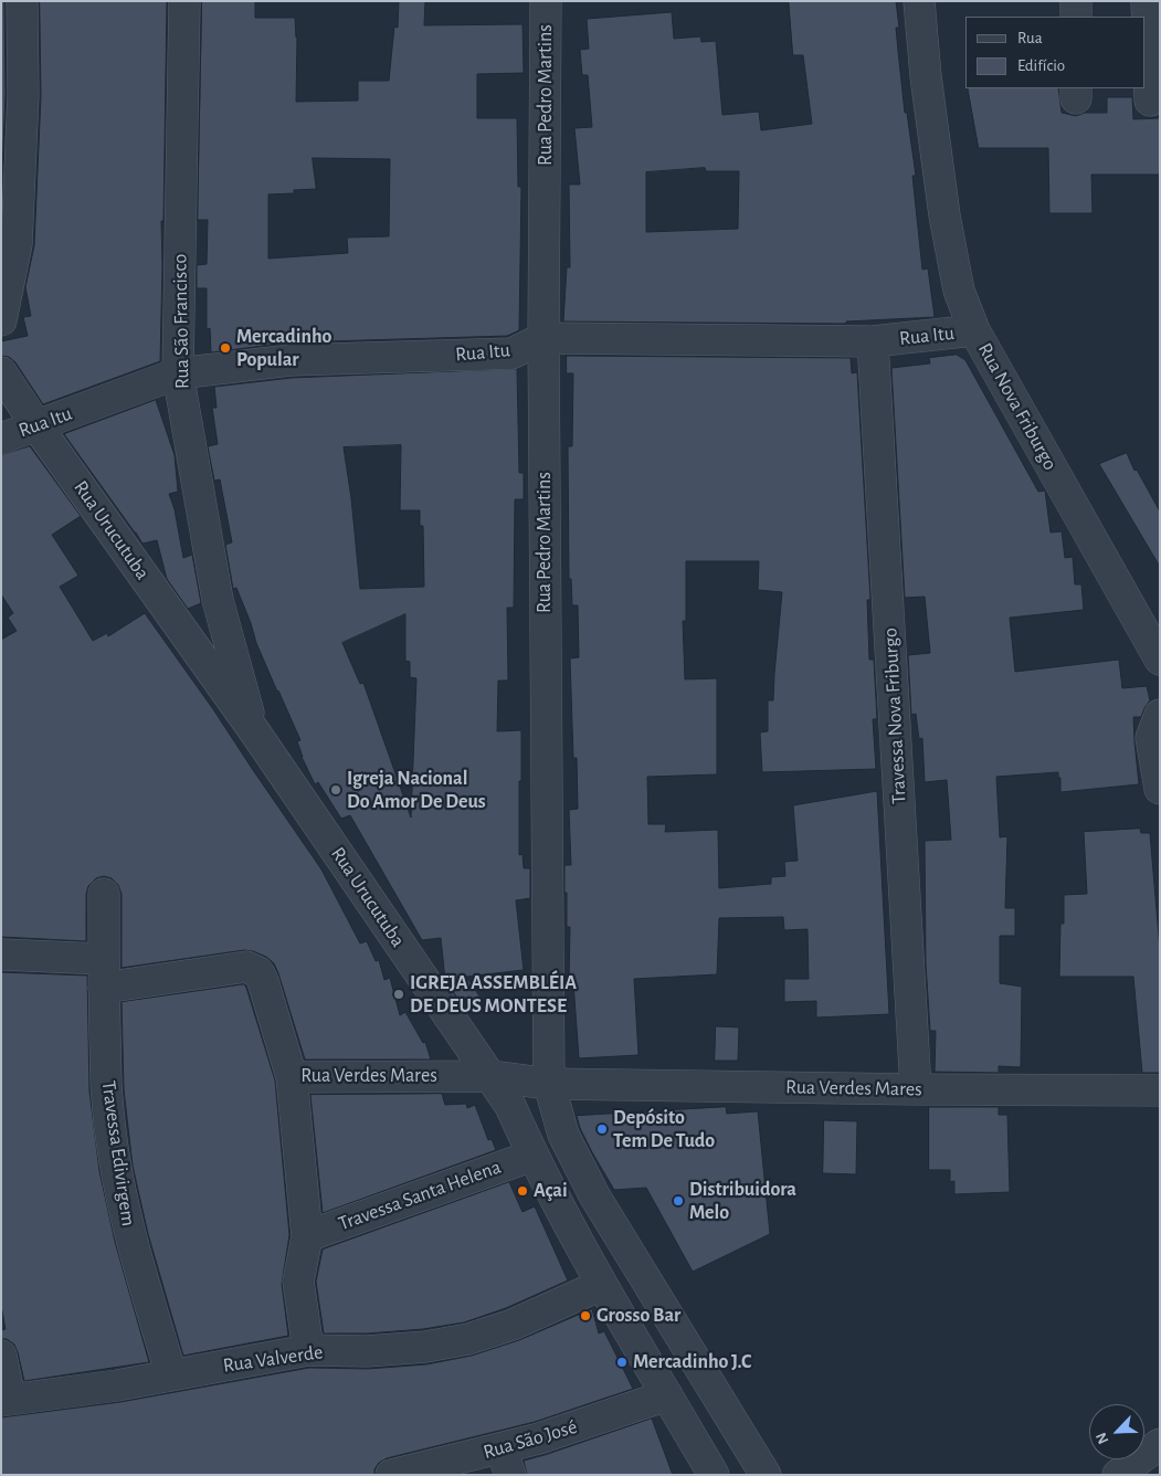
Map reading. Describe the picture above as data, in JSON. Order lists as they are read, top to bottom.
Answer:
{
  "streets": {
    "street": [
      "Rua Pedro Martins",
      "Rua São Francisco",
      "Rua Itu",
      "Rua Nova Friburgo",
      "Rua Urucutuba",
      "Travessa Nova Friburgo",
      "Rua Verdes Mares",
      "Travessa Edivirgem",
      "Travessa Santa Helena",
      "Rua Valverde",
      "Rua São José"
    ]
  },
  "crossings": [
    ["Rua Pedro Martins", "Rua Itu"],
    ["Rua Pedro Martins", "Rua Verdes Mares"],
    ["Rua São Francisco", "Rua Itu"],
    ["Rua São Francisco", "Rua Urucutuba"],
    ["Rua Itu", "Rua Nova Friburgo"],
    ["Rua Itu", "Rua Urucutuba"],
    ["Rua Itu", "Travessa Nova Friburgo"],
    ["Rua Urucutuba", "Rua Verdes Mares"],
    ["Rua Urucutuba", "Travessa Santa Helena"],
    ["Rua Urucutuba", "Rua Valverde"],
    ["Rua Urucutuba", "Rua São José"],
    ["Travessa Nova Friburgo", "Rua Verdes Mares"],
    ["Rua Verdes Mares", "Travessa Edivirgem"],
    ["Travessa Edivirgem", "Rua Valverde"]
  ],
  "places": [
    "Mercadinho Popular",
    "Igreja Nacional Do Amor De Deus",
    "IGREJA ASSEMBLÉIA DE DEUS MONTESE",
    "Depósito Tem De Tudo",
    "Açai",
    "Distribuidora Melo",
    "Grosso Bar",
    "Mercadinho J.C"
  ],
  "legend": ["Rua", "Edifício"],
  "north": "bottom left"
}
